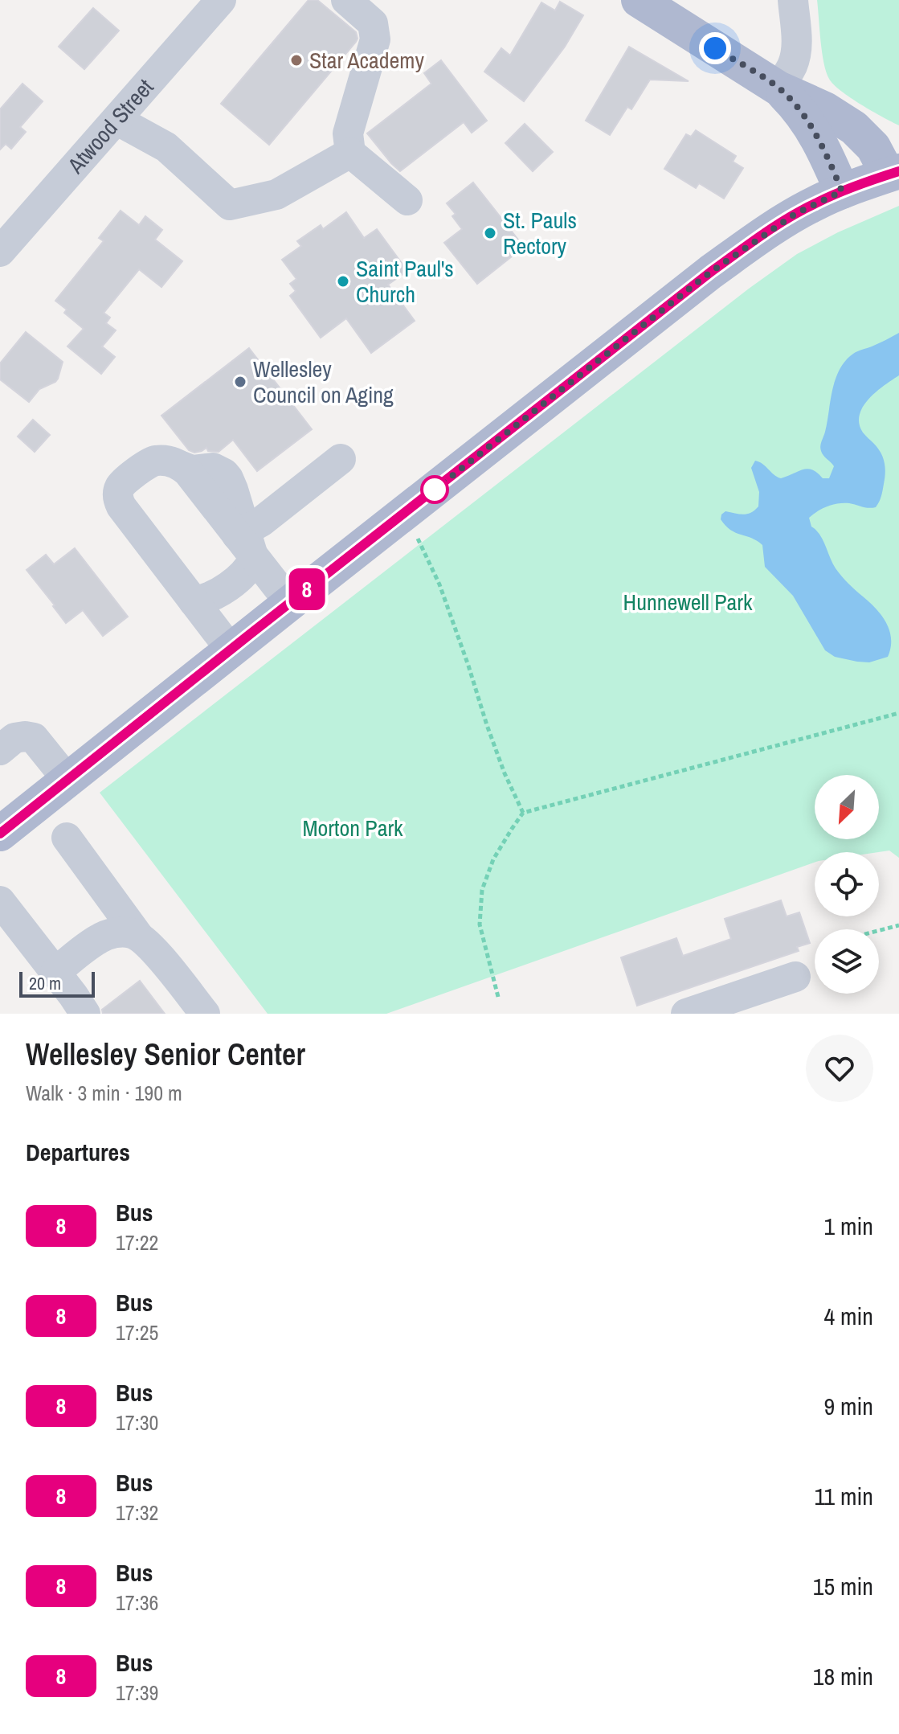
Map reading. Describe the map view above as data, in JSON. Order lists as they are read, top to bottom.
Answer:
{
  "streets": {
    "street": ["Atwood Street"]
  },
  "parks": ["Hunnewell Park", "Morton Park"],
  "places": [
    "Star Academy",
    "St. Pauls Rectory",
    "Saint Paul's Church",
    "Wellesley Council on Aging"
  ],
  "lines": ["bus line 8"],
  "scale_bar": "20 m",
  "north": "bottom left",
  "page": {
    "on_map": "8",
    "scale": "20 m",
    "heading": [
      ["Wellesley Senior Center", "Walk · 3 min · 190 m"],
      "Departures"
    ],
    "list": [
      {
        "mark": "8",
        "name": "Bus",
        "note": "17:22",
        "value": "1 min"
      },
      {
        "mark": "8",
        "name": "Bus",
        "note": "17:25",
        "value": "4 min"
      },
      {
        "mark": "8",
        "name": "Bus",
        "note": "17:30",
        "value": "9 min"
      },
      {
        "mark": "8",
        "name": "Bus",
        "note": "17:32",
        "value": "11 min"
      },
      {
        "mark": "8",
        "name": "Bus",
        "note": "17:36",
        "value": "15 min"
      },
      {
        "mark": "8",
        "name": "Bus",
        "note": "17:39",
        "value": "18 min"
      }
    ]
  }
}
